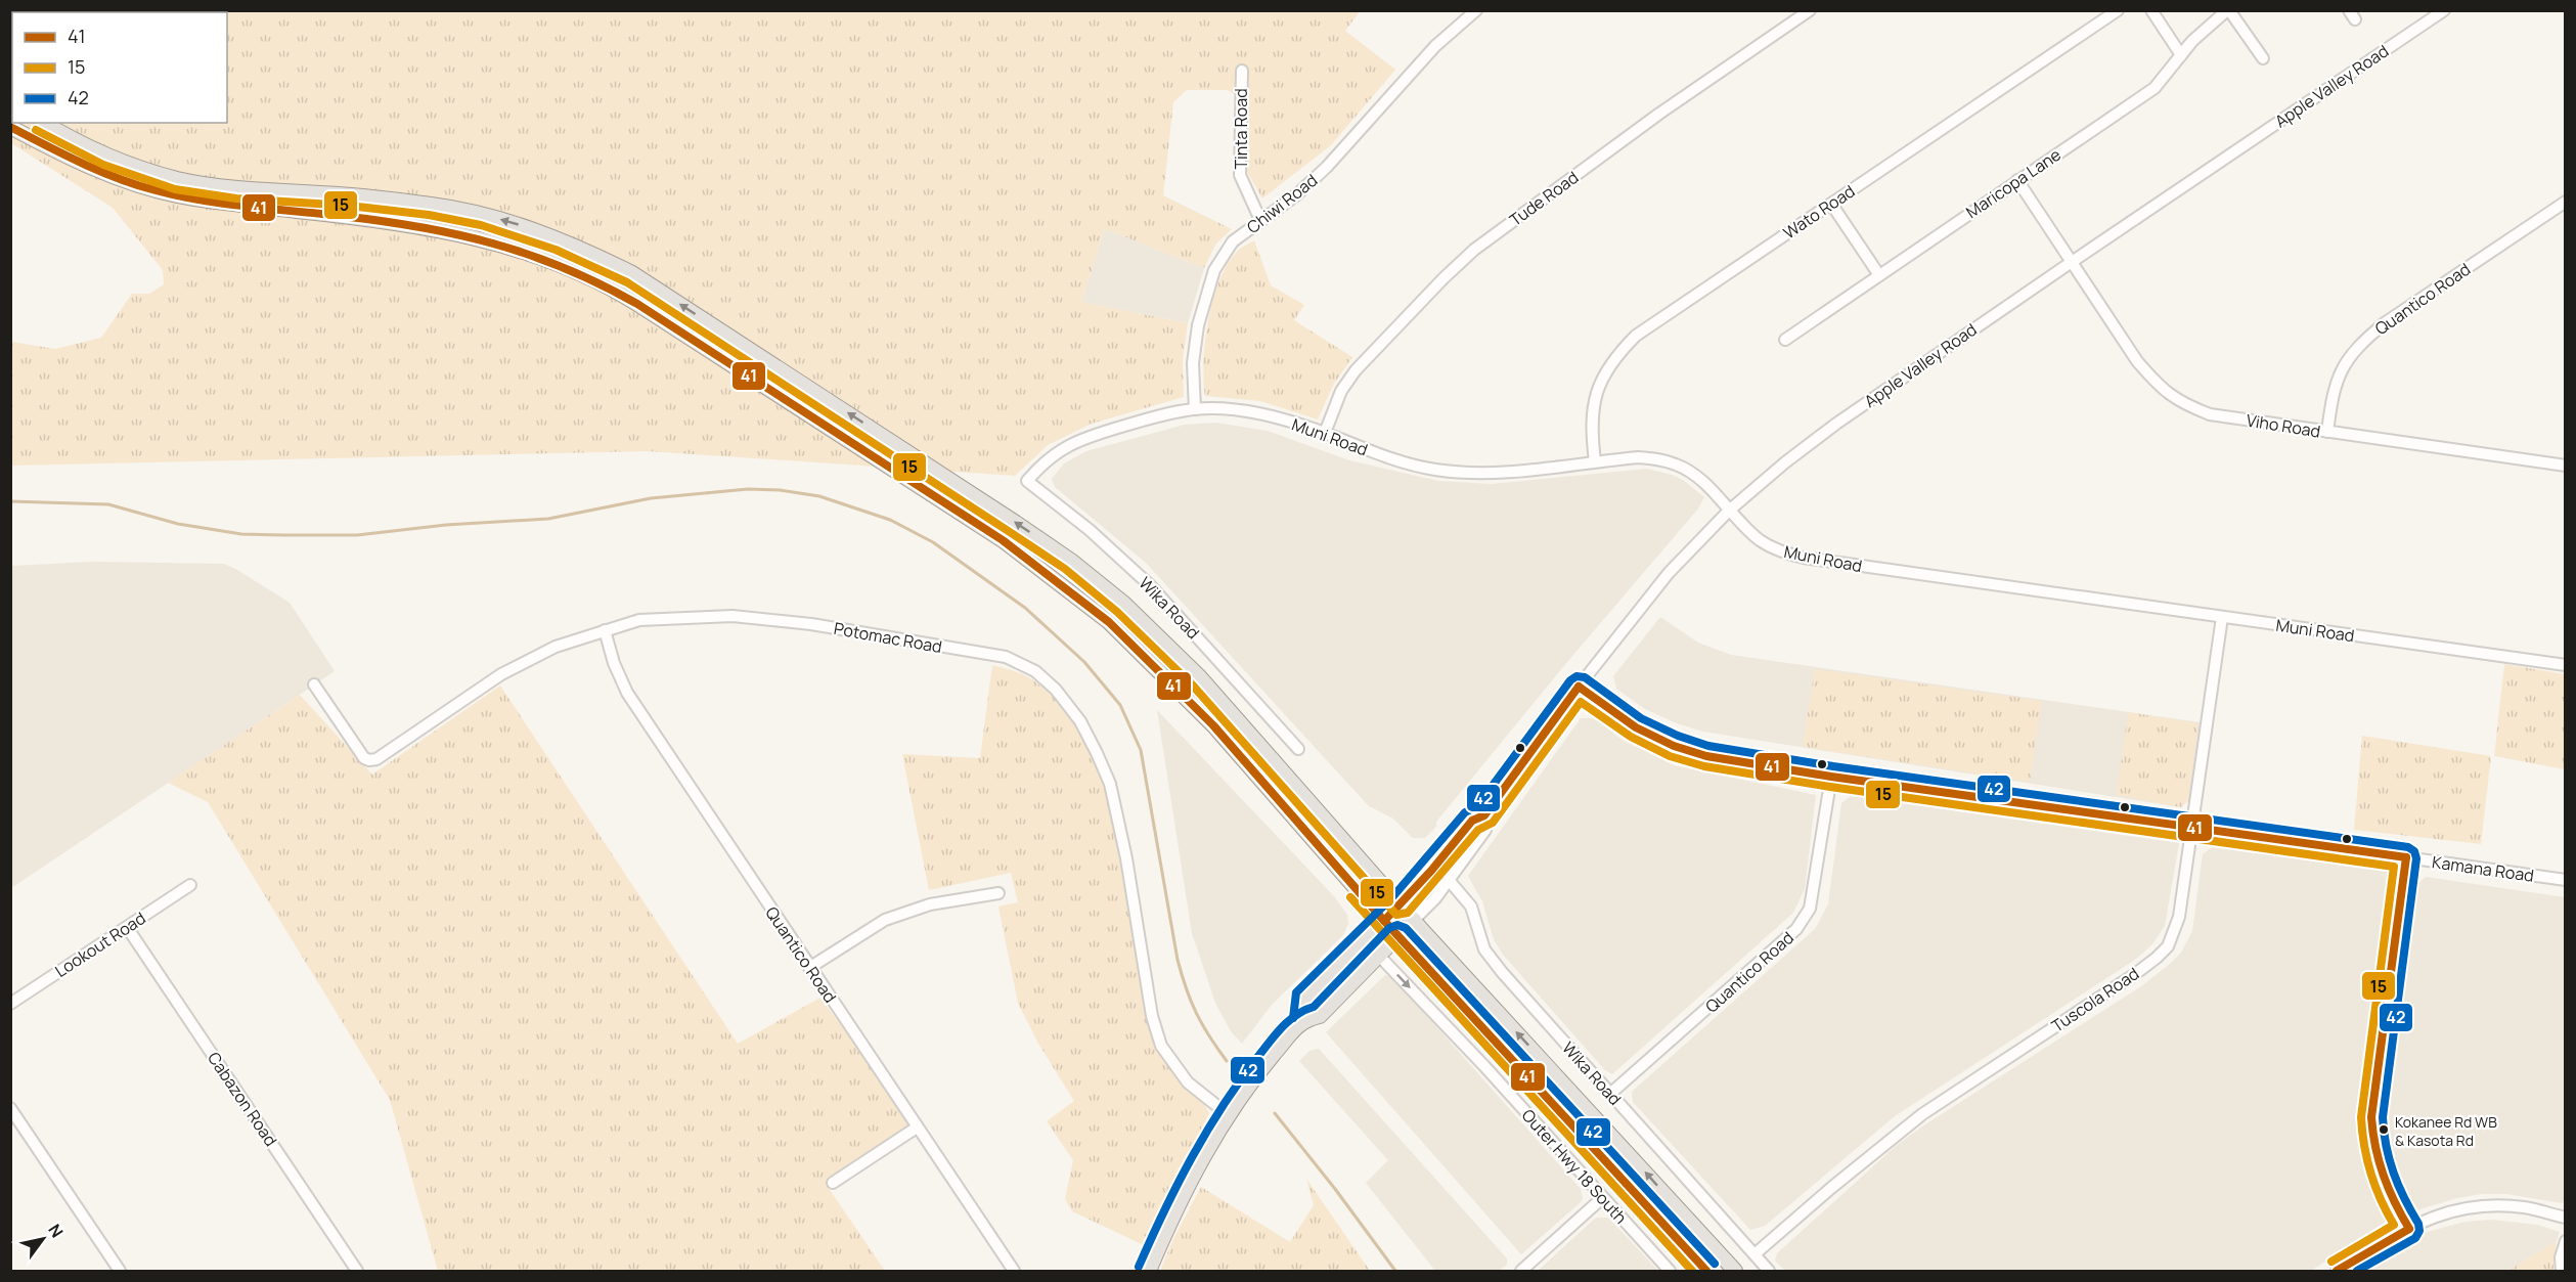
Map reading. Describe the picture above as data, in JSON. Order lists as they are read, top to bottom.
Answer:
{
  "streets": {
    "main road": ["Apple Valley Road"],
    "street": [
      "Tinta Road",
      "Maricopa Lane",
      "Tude Road",
      "Chiwi Road",
      "Wato Road",
      "Quantico Road",
      "Viho Road",
      "Muni Road",
      "Wika Road",
      "Potomac Road",
      "Kamana Road",
      "Lookout Road",
      "Tuscola Road",
      "Cabazon Road",
      "Outer Hwy 18 South"
    ]
  },
  "crossings": [
    ["Apple Valley Road", "Viho Road"],
    ["Apple Valley Road", "Muni Road"],
    ["Apple Valley Road", "Wika Road"],
    ["Apple Valley Road", "Potomac Road"],
    ["Apple Valley Road", "Kamana Road"],
    ["Apple Valley Road", "Outer Hwy 18 South"],
    ["Tinta Road", "Chiwi Road"],
    ["Maricopa Lane", "Viho Road"],
    ["Tude Road", "Muni Road"],
    ["Chiwi Road", "Muni Road"],
    ["Wato Road", "Muni Road"],
    ["Quantico Road", "Viho Road"],
    ["Quantico Road", "Wika Road"],
    ["Quantico Road", "Potomac Road"],
    ["Quantico Road", "Kamana Road"],
    ["Muni Road", "Wika Road"],
    ["Muni Road", "Tuscola Road"],
    ["Wika Road", "Tuscola Road"],
    ["Kamana Road", "Tuscola Road"],
    ["Lookout Road", "Cabazon Road"]
  ],
  "one_way": ["Outer Hwy 18 South"],
  "places": ["Kokanee Rd WB & Kasota Rd"],
  "lines": ["transit line 41", "transit line 15", "transit line 42"],
  "legend": ["41", "15", "42"],
  "north": "top right"
}
